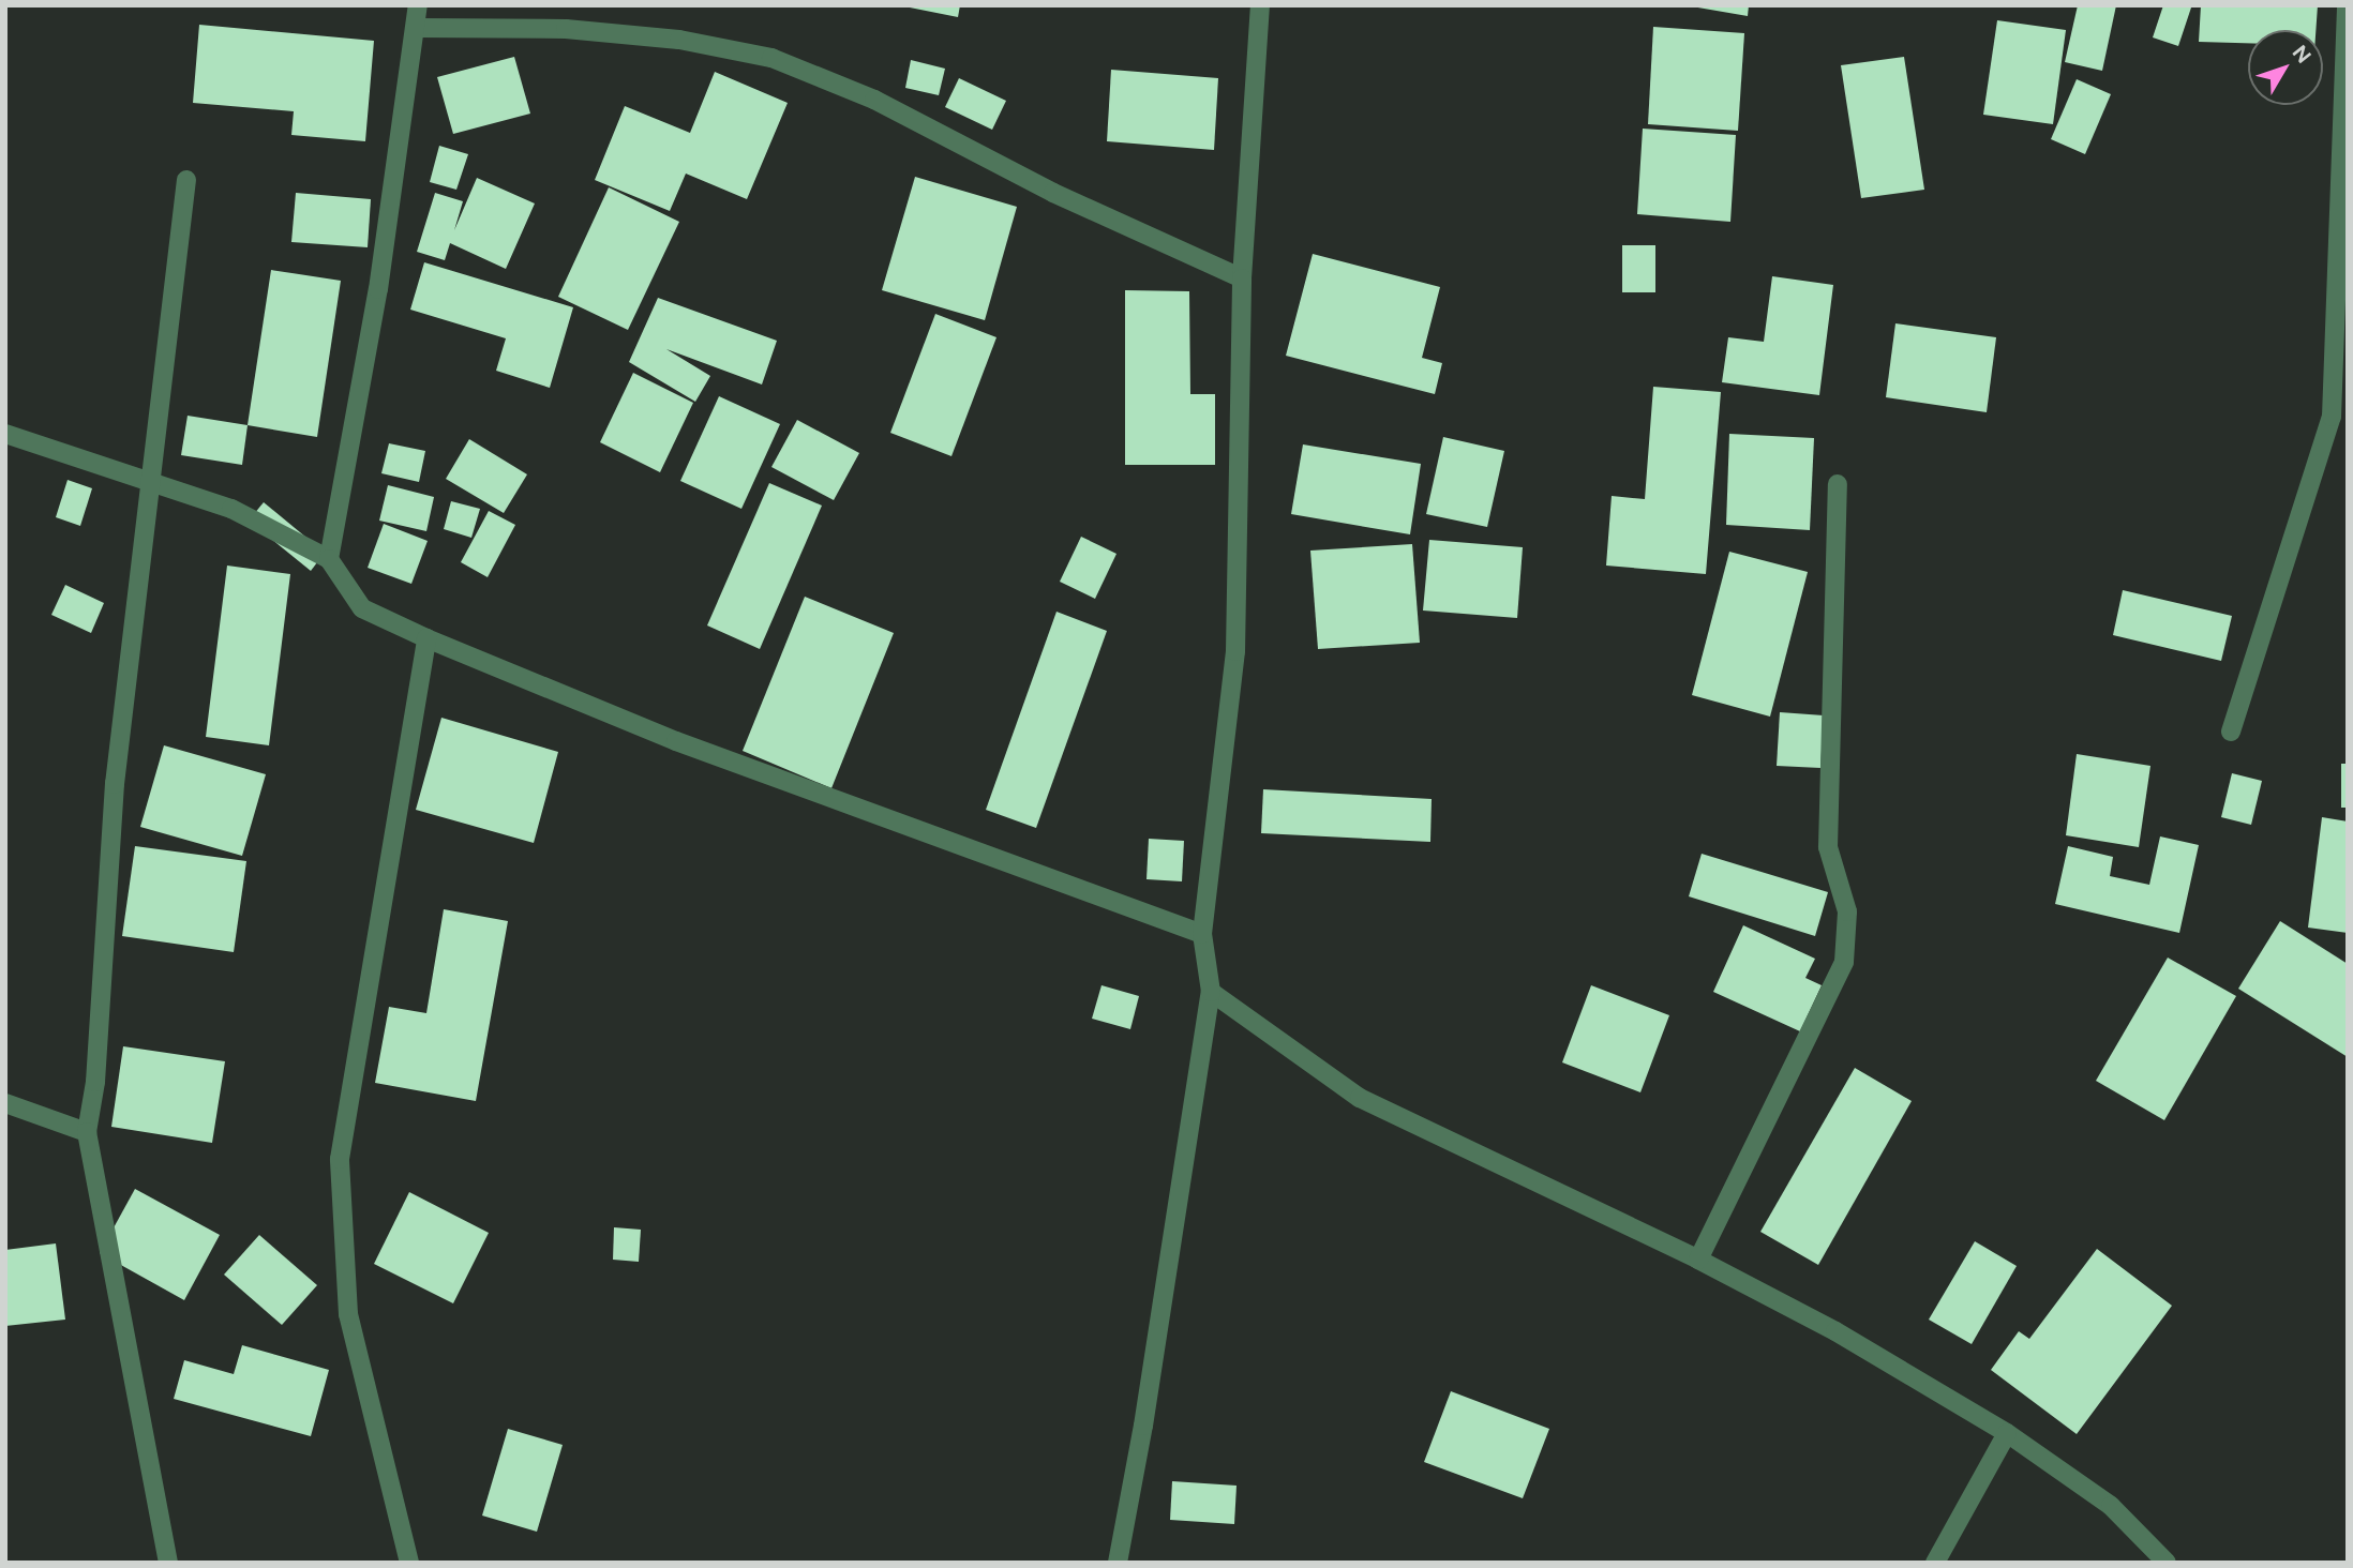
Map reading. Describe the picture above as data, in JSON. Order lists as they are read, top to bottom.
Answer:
{
  "north": "top right"
}
